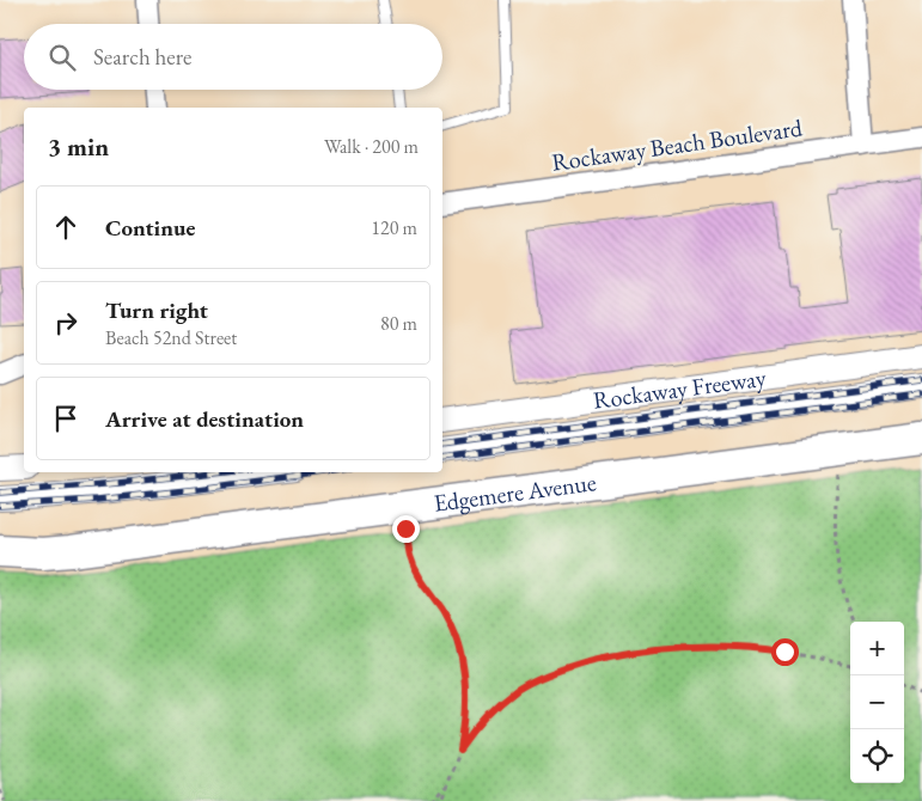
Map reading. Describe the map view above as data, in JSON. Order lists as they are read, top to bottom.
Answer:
{
  "streets": {
    "main road": ["Edgemere Avenue"],
    "street": ["Rockaway Beach Boulevard", "Rockaway Freeway"]
  },
  "page": {
    "search": "Search here",
    "heading": ["3 min", "Walk · 200 m"],
    "list": [
      ["Continue", "120 m"],
      ["Turn right", "Beach 52nd Street", "80 m"],
      "Arrive at destination"
    ],
    "map_buttons": ["+", "−"]
  }
}
